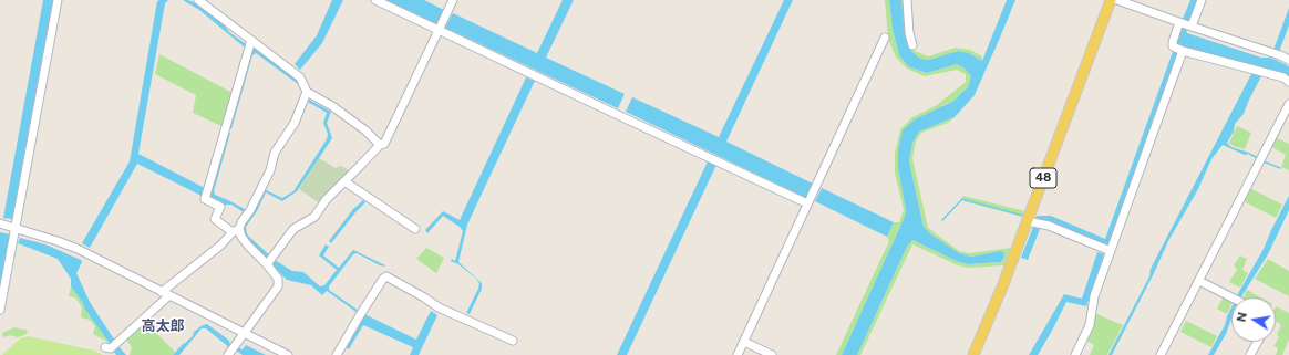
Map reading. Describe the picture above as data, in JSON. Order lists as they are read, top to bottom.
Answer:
{
  "streets": {
    "main road": ["48"]
  },
  "districts": ["高太郎"],
  "north": "left"
}
